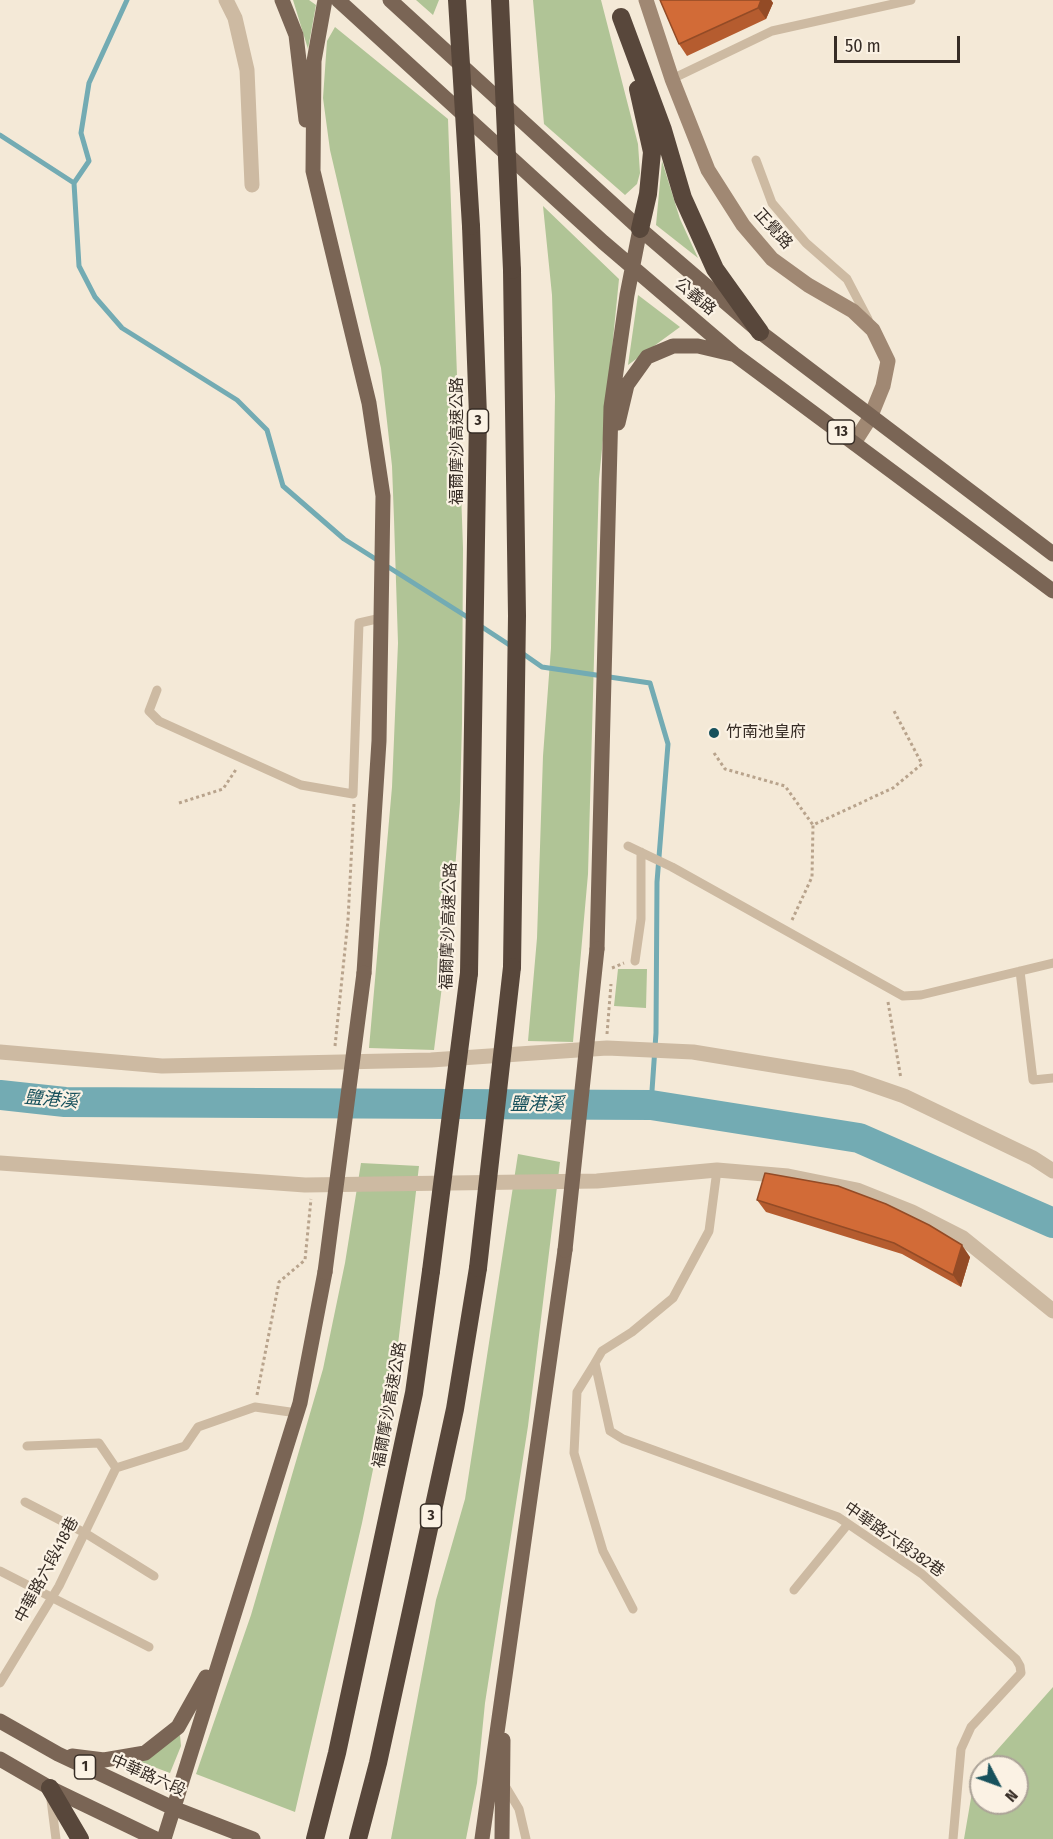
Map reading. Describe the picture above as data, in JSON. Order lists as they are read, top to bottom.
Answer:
{
  "streets": {
    "highway": ["3", "福爾摩沙高速公路"],
    "main road": [
      "公義路",
      "13",
      "1",
      "中華路六段"
    ],
    "street": ["正覺路"],
    "lane": ["中華路六段382巷", "中華路六段418巷"]
  },
  "crossings": [
    ["正覺路", "公義路"]
  ],
  "water": ["鹽港溪"],
  "places": ["竹南池皇府"],
  "scale_bar": "50 m",
  "north": "bottom right"
}
